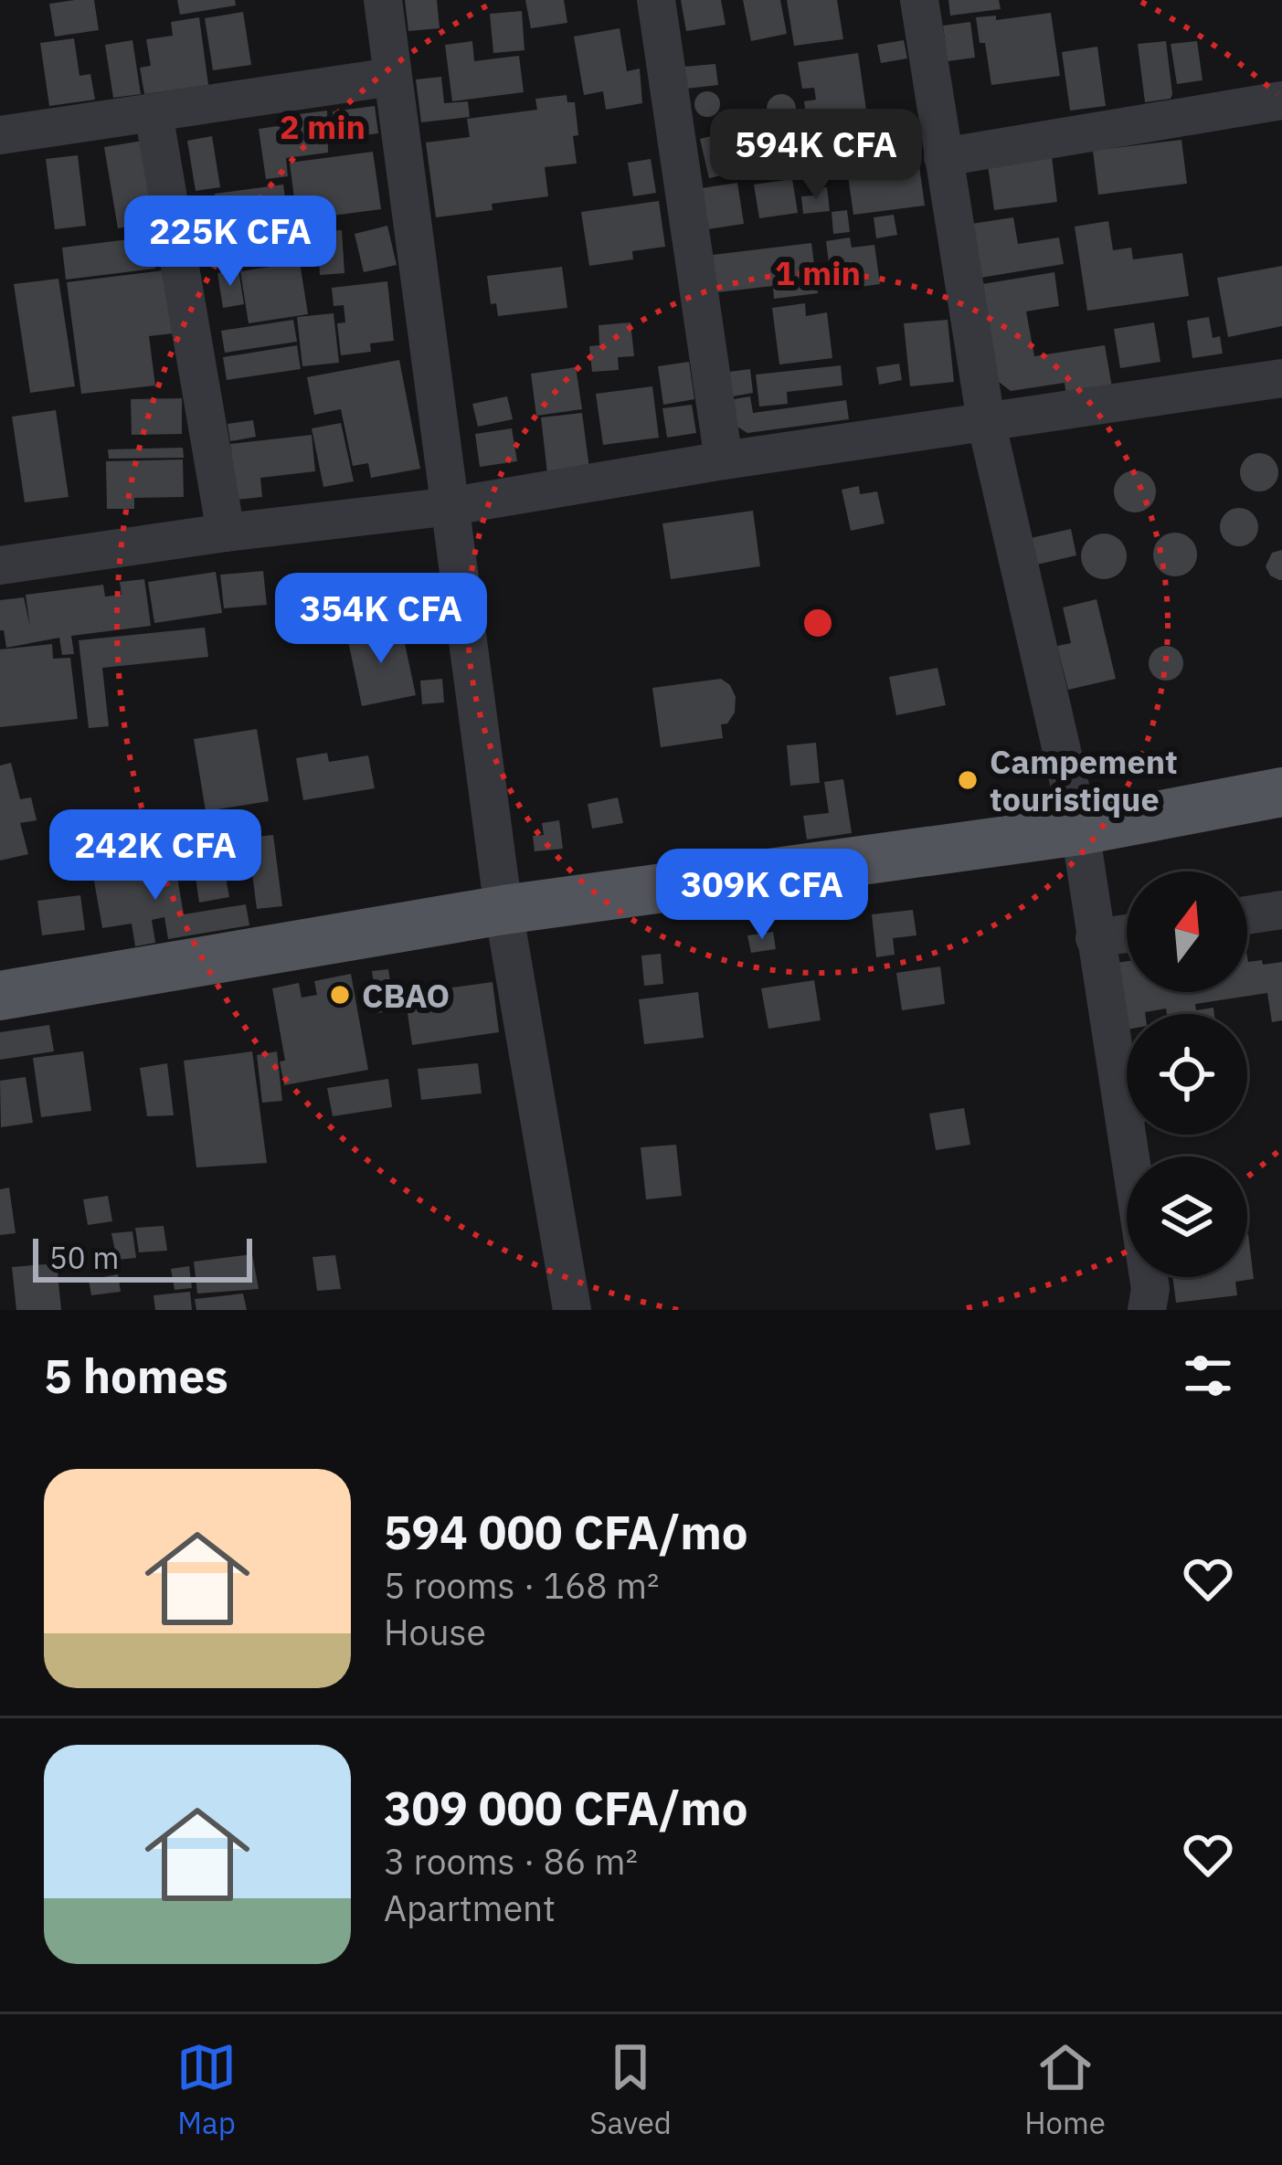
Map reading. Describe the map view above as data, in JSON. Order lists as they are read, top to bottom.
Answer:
{
  "places": ["Campement touristique", "CBAO"],
  "scale_bar": "50 m",
  "north": "top",
  "page": {
    "price": [
      "594K CFA",
      "225K CFA",
      "354K CFA",
      "242K CFA",
      "309K CFA"
    ],
    "scale": "50 m",
    "heading": "5 homes",
    "list": [
      {
        "name": "594 000 CFA/mo",
        "note": "5 rooms · 168 m² · House"
      },
      {
        "name": "309 000 CFA/mo",
        "note": "3 rooms · 86 m² · Apartment"
      }
    ],
    "tabs": ["Map", "Saved", "Home"]
  },
  "rings": ["2 min", "1 min"]
}
